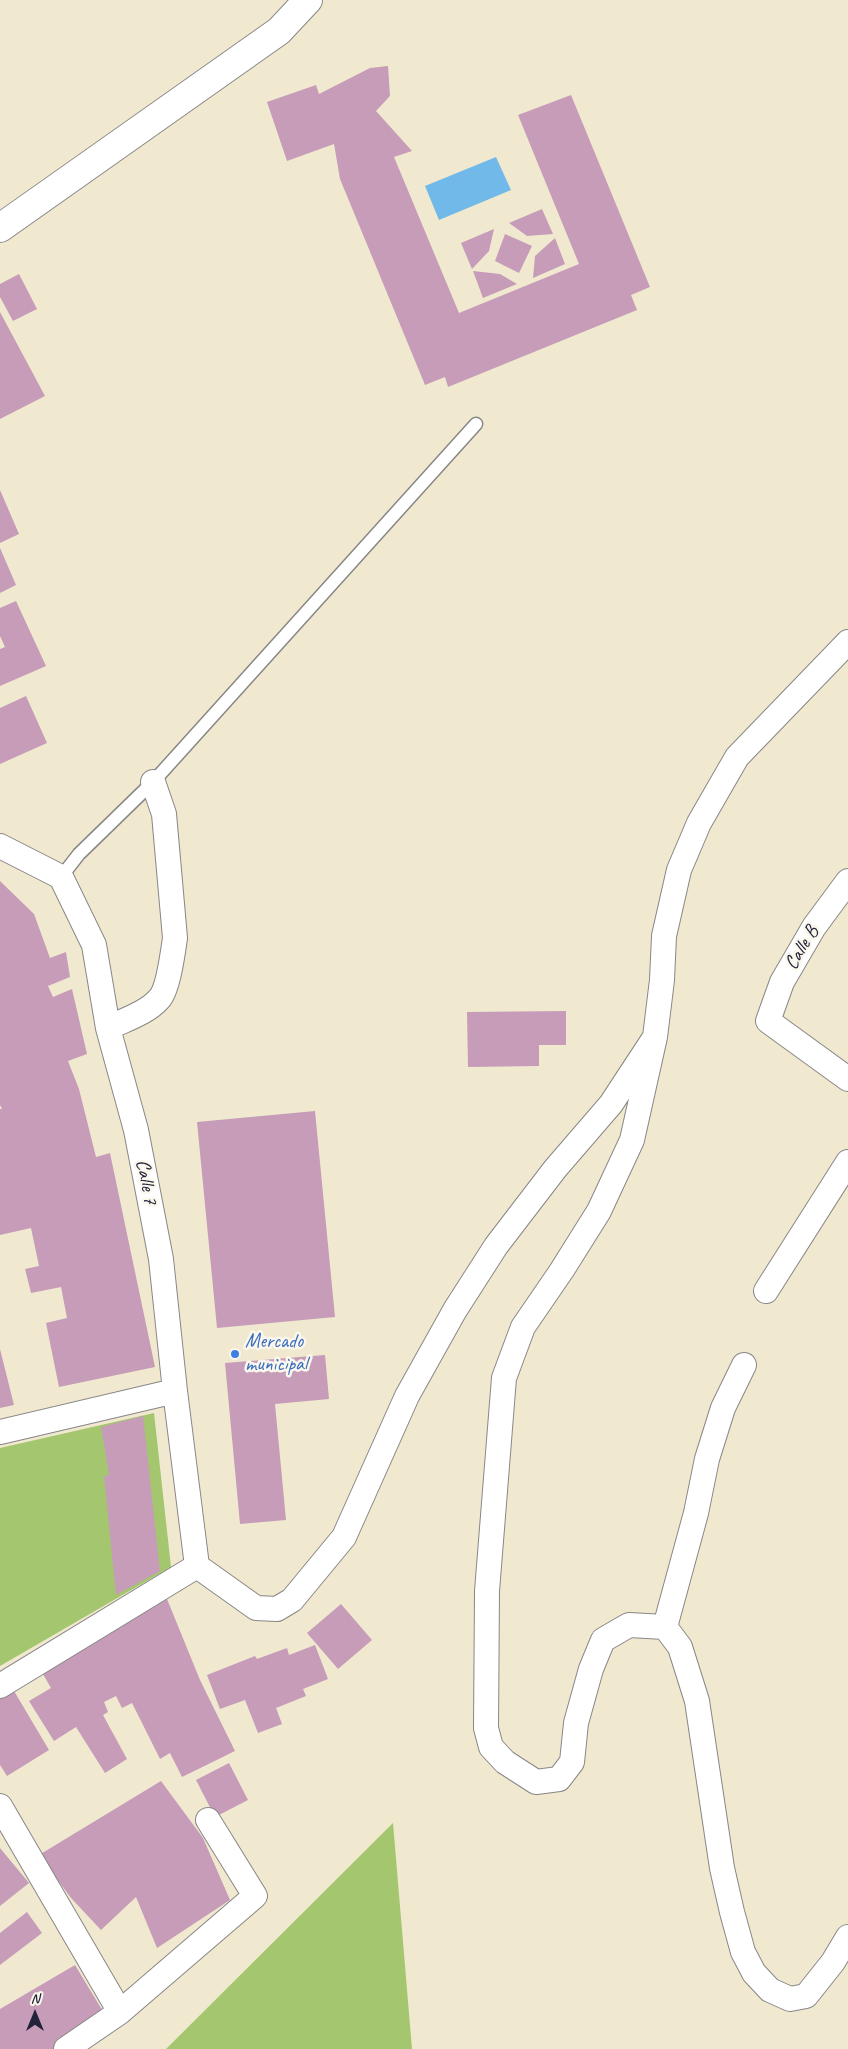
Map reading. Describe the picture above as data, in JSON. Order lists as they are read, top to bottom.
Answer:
{
  "streets": {
    "street": ["Calle B", "Calle 7"]
  },
  "places": ["Mercado municipal"],
  "north": "top"
}
